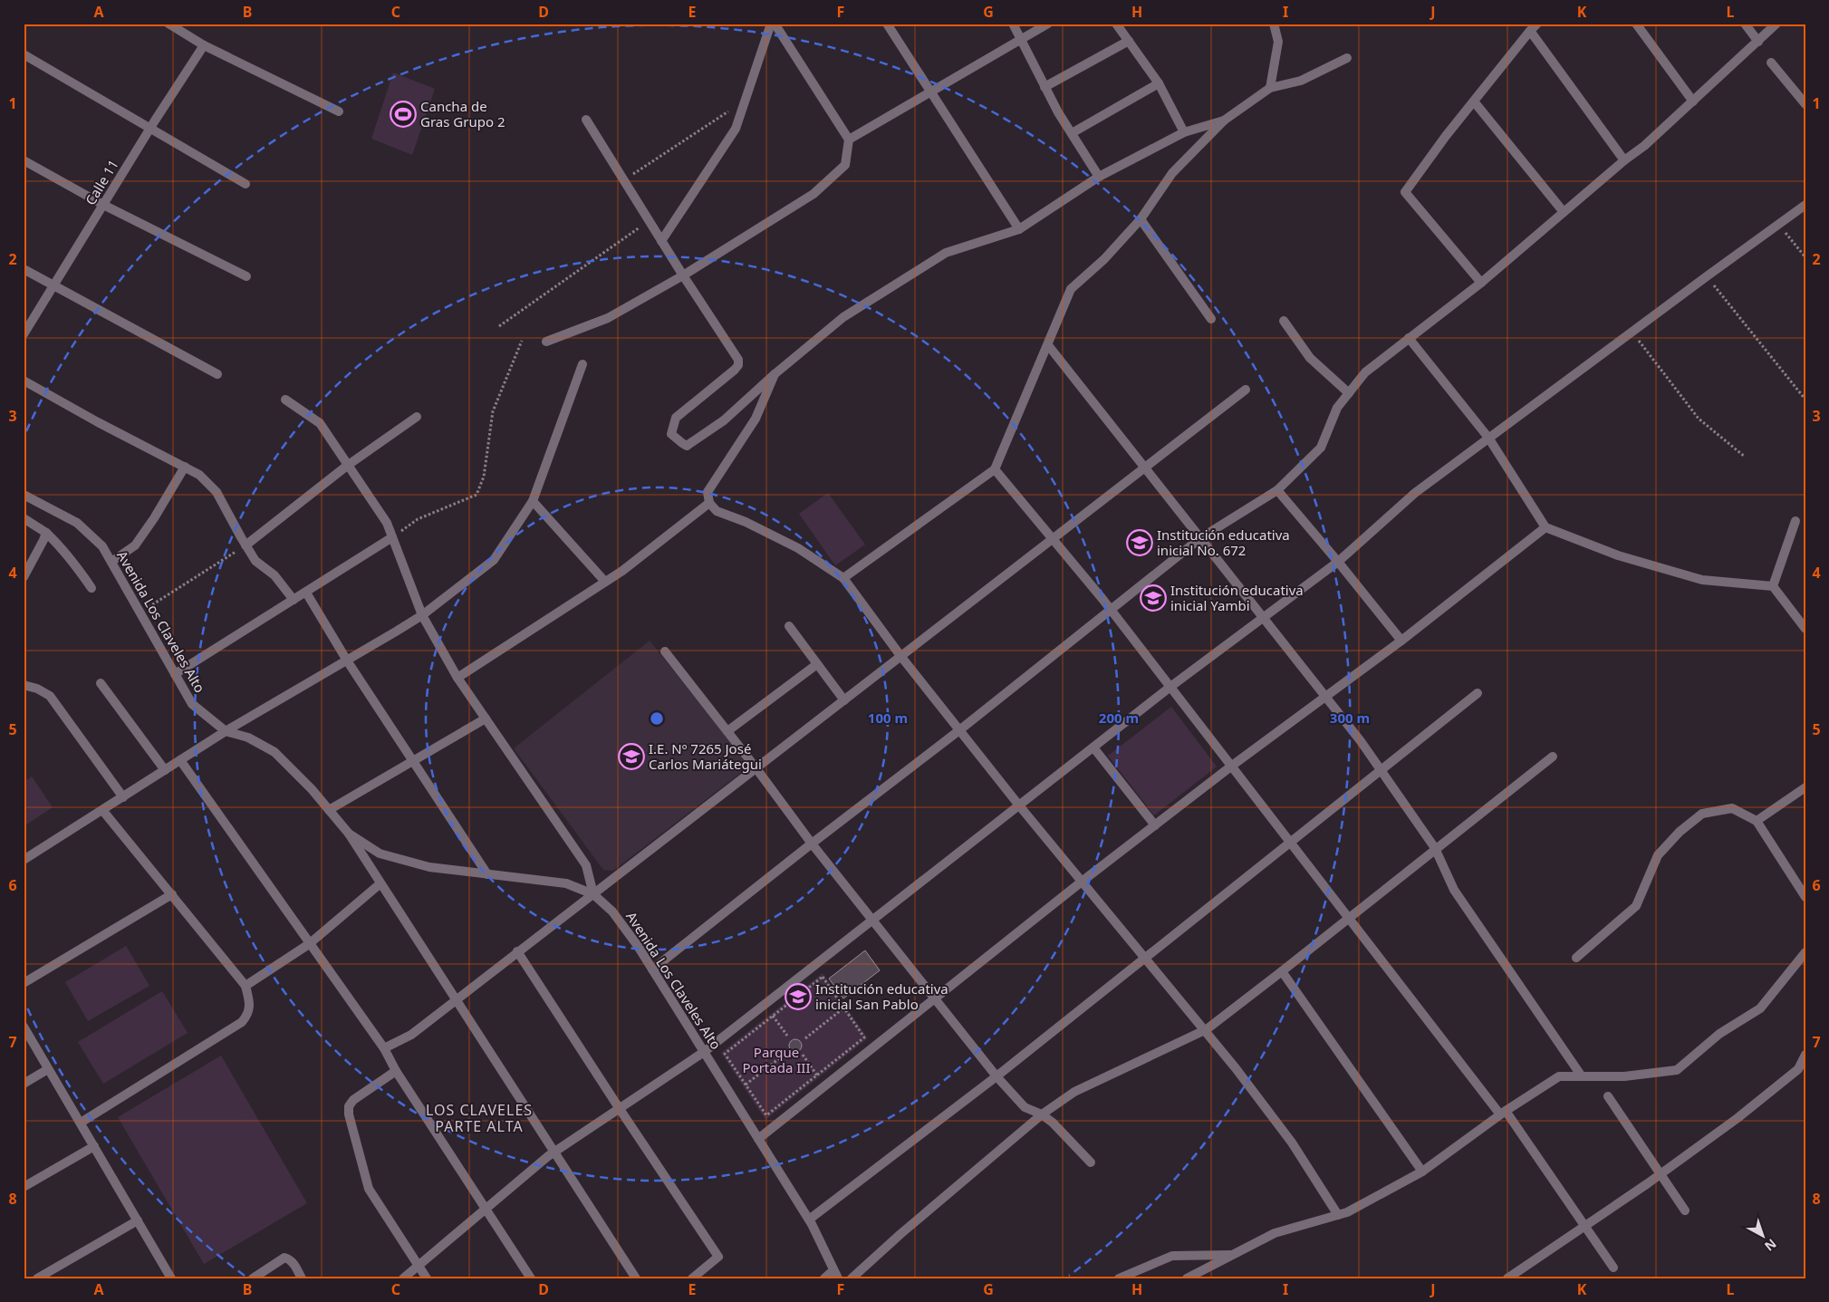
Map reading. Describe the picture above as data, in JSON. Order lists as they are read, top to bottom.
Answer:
{
  "streets": {
    "street": ["Calle 11", "Avenida Los Claveles Alto"]
  },
  "districts": ["LOS CLAVELES PARTE ALTA"],
  "parks": ["Parque Portada III"],
  "places": {
    "sports": ["Cancha de Gras Grupo 2"],
    "school or university": [
      "Institución educativa inicial No. 672",
      "Institución educativa inicial Yambi",
      "I.E. Nº 7265 José Carlos Mariátegui",
      "Institución educativa inicial San Pablo"
    ]
  },
  "north": "bottom right",
  "grid": {
    "columns": [
      "A",
      "B",
      "C",
      "D",
      "E",
      "F",
      "G",
      "H",
      "I",
      "J",
      "K",
      "L"
    ],
    "rows": [
      "1",
      "2",
      "3",
      "4",
      "5",
      "6",
      "7",
      "8"
    ]
  },
  "rings": ["100 m", "200 m", "300 m"]
}
